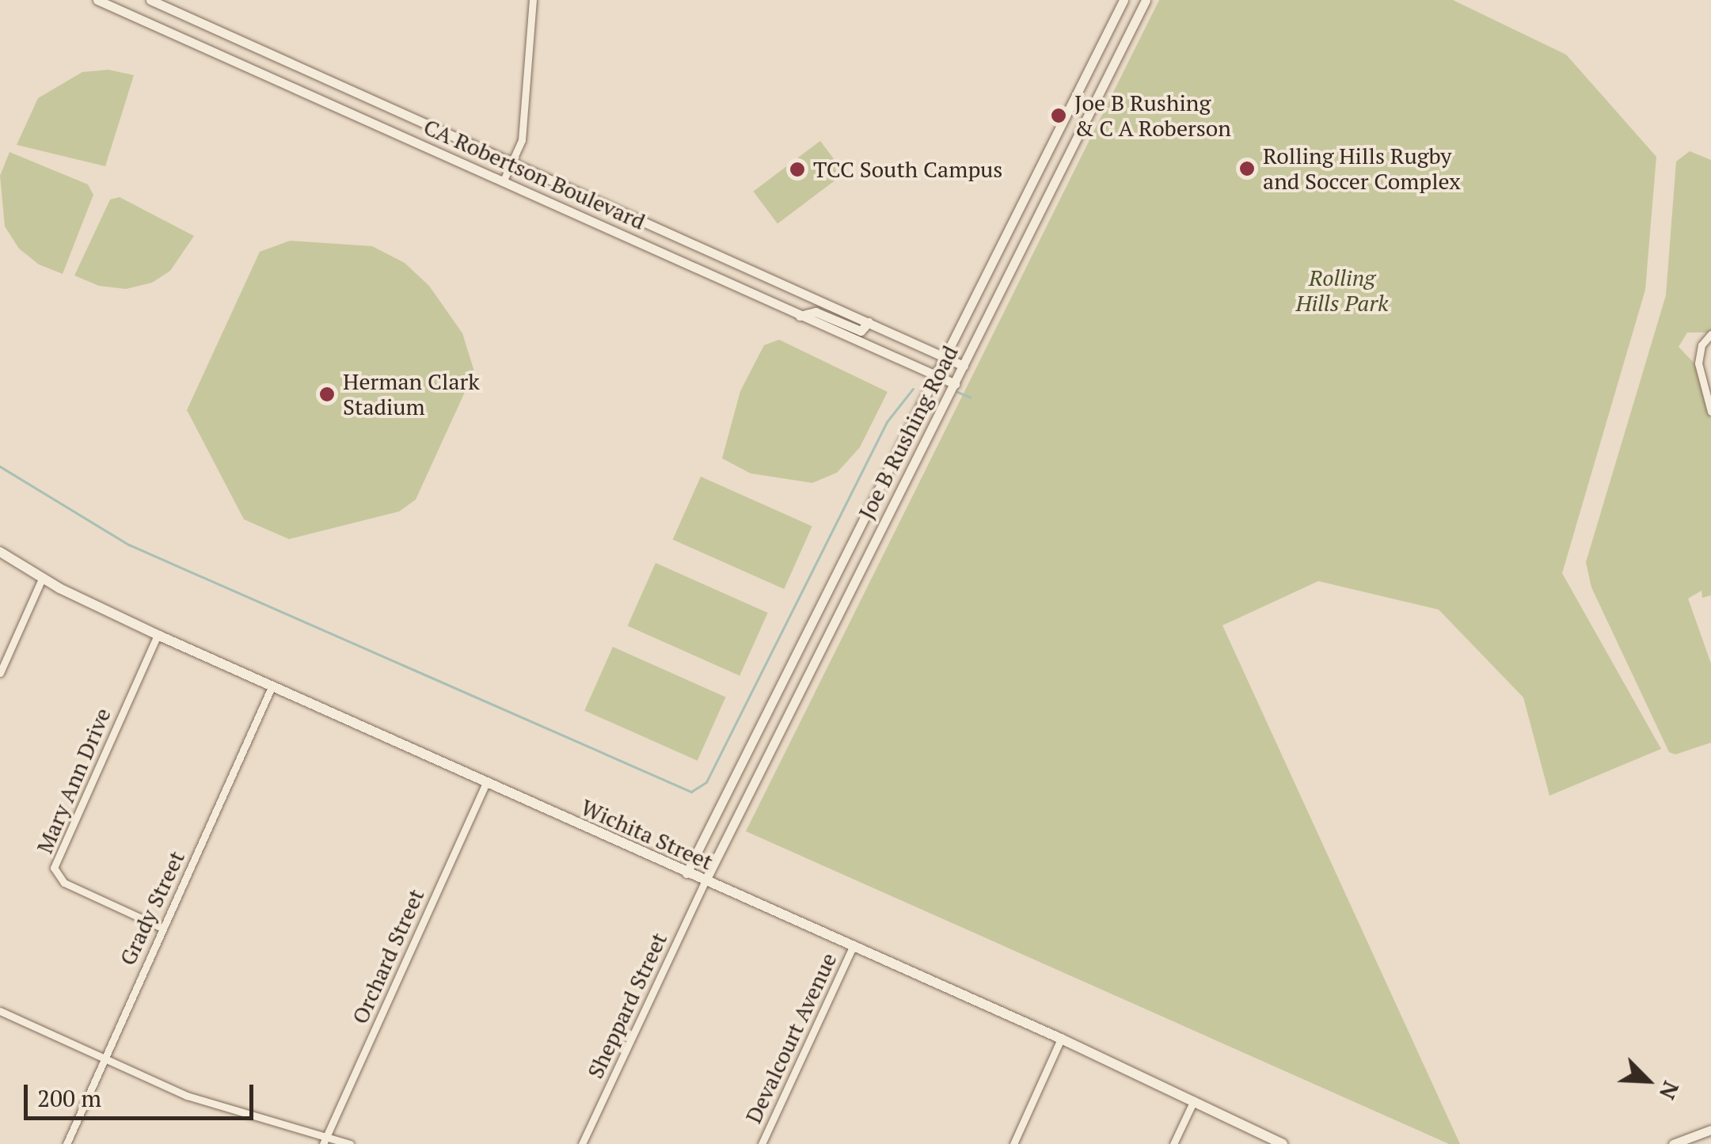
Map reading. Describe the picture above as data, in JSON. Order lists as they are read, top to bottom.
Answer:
{
  "streets": {
    "main road": ["Wichita Street"],
    "street": [
      "CA Robertson Boulevard",
      "Joe B Rushing Road",
      "Mary Ann Drive",
      "Grady Street",
      "Orchard Street",
      "Sheppard Street",
      "Devalcourt Avenue"
    ]
  },
  "crossings": [
    ["CA Robertson Boulevard", "Joe B Rushing Road"],
    ["Joe B Rushing Road", "Wichita Street"],
    ["Joe B Rushing Road", "Sheppard Street"],
    ["Mary Ann Drive", "Wichita Street"],
    ["Mary Ann Drive", "Grady Street"],
    ["Wichita Street", "Grady Street"],
    ["Wichita Street", "Orchard Street"],
    ["Wichita Street", "Sheppard Street"],
    ["Wichita Street", "Devalcourt Avenue"]
  ],
  "parks": ["Rolling Hills Park"],
  "places": [
    "Joe B Rushing & C A Roberson",
    "Rolling Hills Rugby and Soccer Complex",
    "TCC South Campus",
    "Herman Clark Stadium"
  ],
  "scale_bar": "200 m",
  "north": "bottom right"
}
